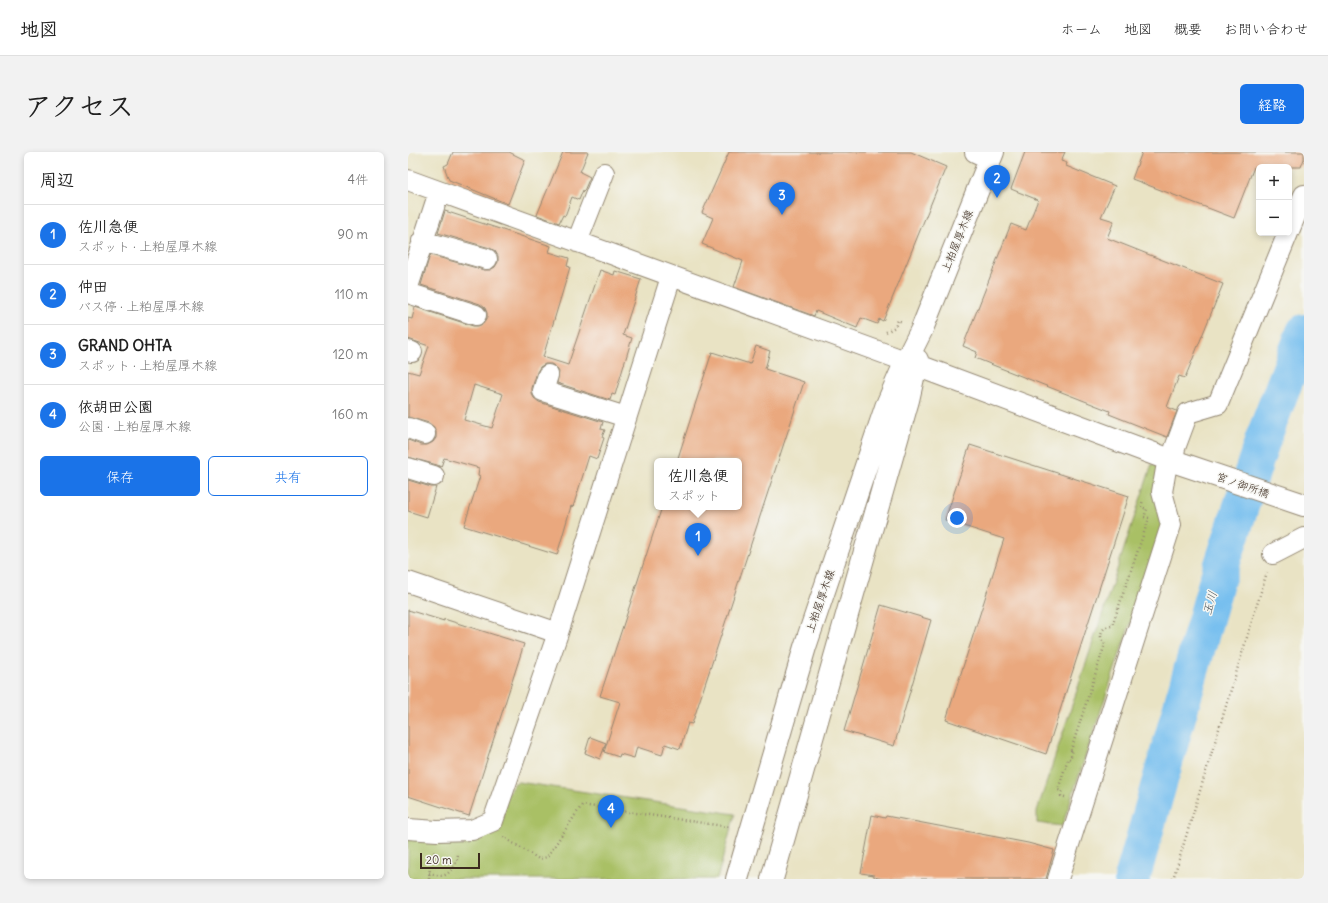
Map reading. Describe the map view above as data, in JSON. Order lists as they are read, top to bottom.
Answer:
{
  "streets": {
    "main road": ["上粕屋厚木線", "宮ノ御所橋"]
  },
  "crossings": [
    ["上粕屋厚木線", "宮ノ御所橋"]
  ],
  "water": ["玉川"],
  "scale_bar": "20 m",
  "page": {
    "header": "地図",
    "nav": [
      "ホーム",
      "地図",
      "概要",
      "お問い合わせ"
    ],
    "title": "アクセス",
    "buttons": [
      "経路",
      ["保存", "共有"]
    ],
    "heading": ["周辺", "4件"],
    "map_buttons": ["+", "−"],
    "pins": [
      "2",
      "3",
      "1",
      "4"
    ],
    "list": [
      {
        "mark": "1",
        "name": "佐川急便",
        "note": "スポット · 上粕屋厚木線",
        "value": "90 m"
      },
      {
        "mark": "2",
        "name": "仲田",
        "note": "バス停 · 上粕屋厚木線",
        "value": "110 m"
      },
      {
        "mark": "3",
        "name": "GRAND OHTA",
        "note": "スポット · 上粕屋厚木線",
        "value": "120 m"
      },
      {
        "mark": "4",
        "name": "依胡田公園",
        "note": "公園 · 上粕屋厚木線",
        "value": "160 m"
      }
    ],
    "popup": ["佐川急便", "スポット"],
    "scale": "20 m"
  }
}
